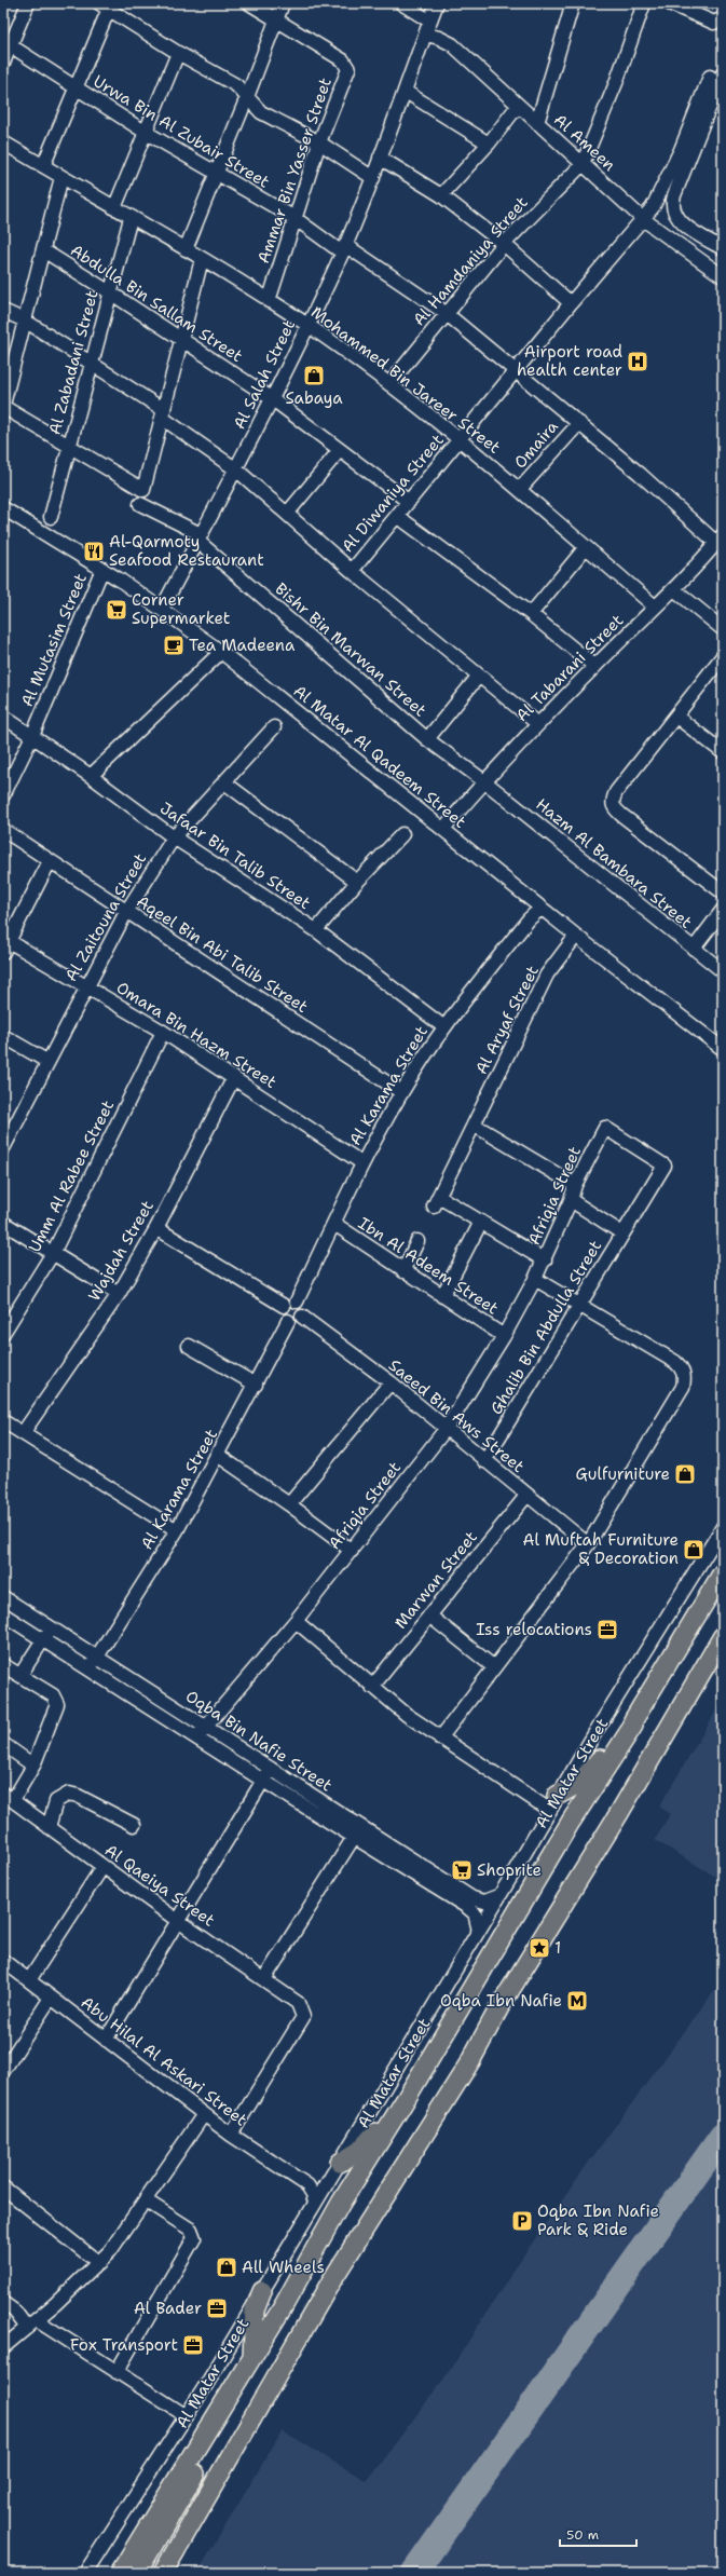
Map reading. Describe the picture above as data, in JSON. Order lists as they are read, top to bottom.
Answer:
{
  "streets": {
    "highway": ["Al Matar Street"],
    "street": [
      "Urwa Bin Al Zubair Street",
      "Al Ameen",
      "Ammar Bin Yasser Street",
      "Al Hamdaniya Street",
      "Abdulla Bin Sallam Street",
      "Al Zabadani Street",
      "Al Salah Street",
      "Mohammed Bin Jareer Street",
      "Omaira",
      "Al Diwaniya Street",
      "Al Mutasim Street",
      "Bishr Bin Marwan Street",
      "Al Tabarani Street",
      "Al Matar Al Qadeem Street",
      "Jafaar Bin Talib Street",
      "Hazm Al Bambara Street",
      "Al Zaitouna Street",
      "Aqeel Bin Abi Talib Street",
      "Al Aryaf Street",
      "Omara Bin Hazm Street",
      "Al Karama Street",
      "Umm Al Rabee Street",
      "Afriqia Street",
      "Wajdah Street",
      "Ibn Al Adeem Street",
      "Ghalib Bin Abdulla Street",
      "Saeed Bin Aws Street",
      "Marwan Street",
      "Oqba Bin Nafie Street",
      "Al Qaeiya Street",
      "Abu Hilal Al Askari Street"
    ]
  },
  "crossings": [
    ["Urwa Bin Al Zubair Street", "Ammar Bin Yasser Street"],
    ["Urwa Bin Al Zubair Street", "Al Hamdaniya Street"],
    ["Urwa Bin Al Zubair Street", "Al Salah Street"],
    ["Urwa Bin Al Zubair Street", "Omaira"],
    ["Urwa Bin Al Zubair Street", "Al Diwaniya Street"],
    ["Urwa Bin Al Zubair Street", "Al Tabarani Street"],
    ["Al Ameen", "Al Hamdaniya Street"],
    ["Al Ameen", "Al Salah Street"],
    ["Al Ameen", "Al Diwaniya Street"],
    ["Ammar Bin Yasser Street", "Mohammed Bin Jareer Street"],
    ["Al Hamdaniya Street", "Mohammed Bin Jareer Street"],
    ["Abdulla Bin Sallam Street", "Al Zabadani Street"],
    ["Abdulla Bin Sallam Street", "Al Salah Street"],
    ["Abdulla Bin Sallam Street", "Al Diwaniya Street"],
    ["Al Zabadani Street", "Mohammed Bin Jareer Street"],
    ["Al Salah Street", "Mohammed Bin Jareer Street"],
    ["Al Salah Street", "Bishr Bin Marwan Street"],
    ["Al Salah Street", "Al Matar Al Qadeem Street"],
    ["Mohammed Bin Jareer Street", "Omaira"],
    ["Mohammed Bin Jareer Street", "Al Diwaniya Street"],
    ["Mohammed Bin Jareer Street", "Al Tabarani Street"],
    ["Al Mutasim Street", "Al Matar Al Qadeem Street"],
    ["Al Mutasim Street", "Jafaar Bin Talib Street"],
    ["Bishr Bin Marwan Street", "Al Tabarani Street"],
    ["Bishr Bin Marwan Street", "Hazm Al Bambara Street"],
    ["Al Tabarani Street", "Al Matar Al Qadeem Street"],
    ["Al Tabarani Street", "Hazm Al Bambara Street"],
    ["Al Matar Al Qadeem Street", "Al Aryaf Street"],
    ["Al Matar Al Qadeem Street", "Al Karama Street"],
    ["Jafaar Bin Talib Street", "Al Zaitouna Street"],
    ["Jafaar Bin Talib Street", "Al Karama Street"],
    ["Al Zaitouna Street", "Aqeel Bin Abi Talib Street"],
    ["Al Zaitouna Street", "Omara Bin Hazm Street"],
    ["Aqeel Bin Abi Talib Street", "Al Karama Street"],
    ["Omara Bin Hazm Street", "Al Karama Street"],
    ["Omara Bin Hazm Street", "Umm Al Rabee Street"],
    ["Omara Bin Hazm Street", "Wajdah Street"],
    ["Al Karama Street", "Ibn Al Adeem Street"],
    ["Al Karama Street", "Saeed Bin Aws Street"],
    ["Al Karama Street", "Oqba Bin Nafie Street"],
    ["Afriqia Street", "Ibn Al Adeem Street"],
    ["Afriqia Street", "Ghalib Bin Abdulla Street"],
    ["Afriqia Street", "Saeed Bin Aws Street"],
    ["Afriqia Street", "Oqba Bin Nafie Street"],
    ["Ghalib Bin Abdulla Street", "Saeed Bin Aws Street"],
    ["Saeed Bin Aws Street", "Marwan Street"],
    ["Oqba Bin Nafie Street", "Al Matar Street"],
    ["Al Qaeiya Street", "Abu Hilal Al Askari Street"]
  ],
  "places": {
    "hospital": ["Airport road health center"],
    "shop": [
      "Sabaya",
      "Gulfurniture",
      "Al Muftah Furniture & Decoration",
      "All Wheels"
    ],
    "restaurant": ["Al-Qarmoty Seafood Restaurant"],
    "supermarket": ["Corner Supermarket", "Shoprite"],
    "cafe": ["Tea Madeena"],
    "office": ["Iss relocations", "Al Bader", "Fox Transport"],
    "place": ["1"],
    "metro station": ["Oqba Ibn Nafie"],
    "parking": ["Oqba Ibn Nafie Park & Ride"]
  },
  "scale_bar": "50 m"
}
